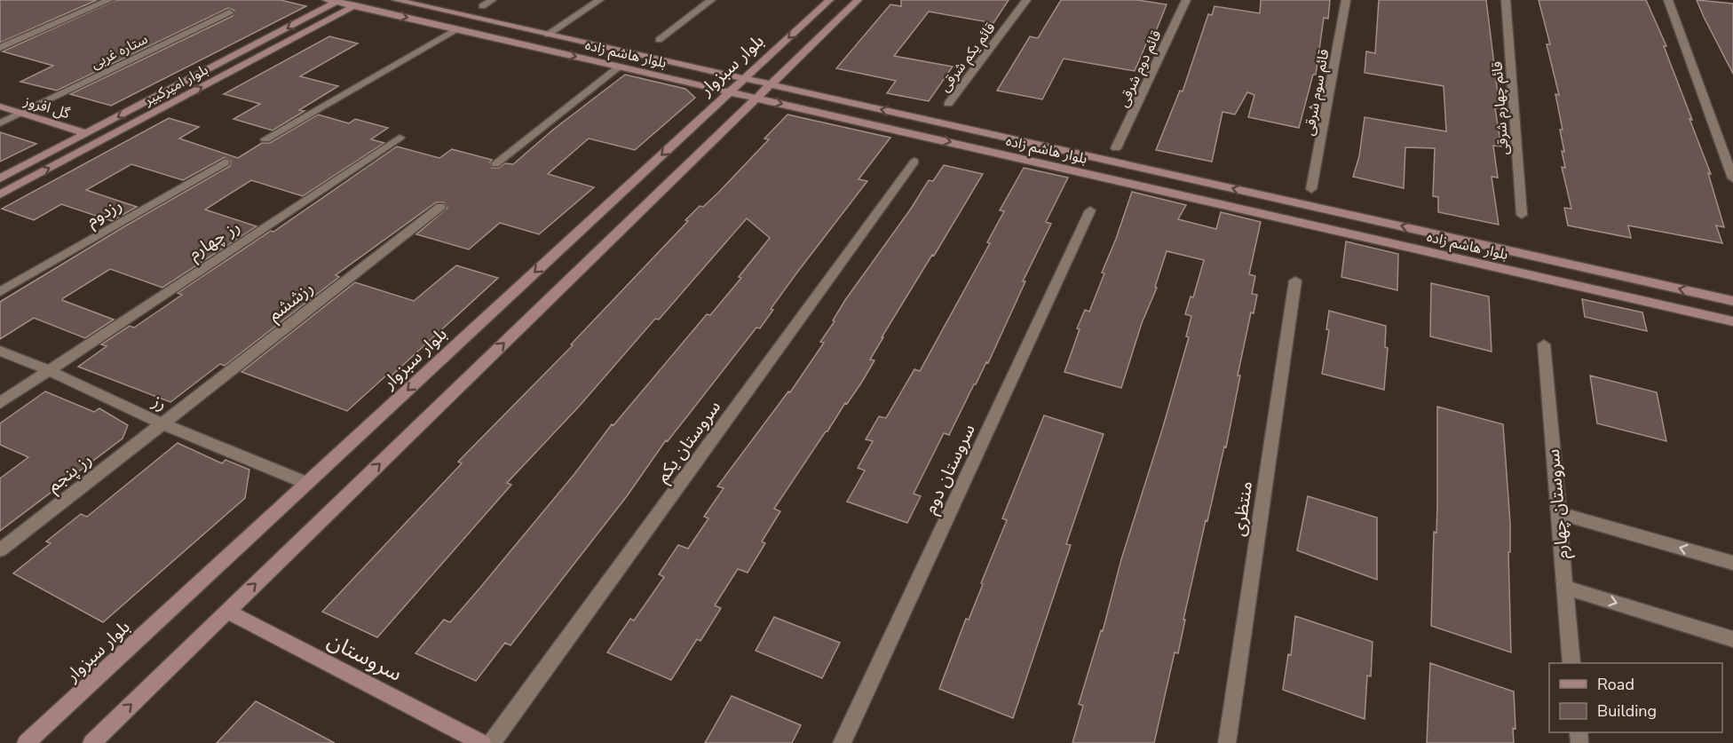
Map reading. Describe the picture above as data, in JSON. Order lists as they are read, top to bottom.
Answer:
{
  "streets": {
    "street": [
      "ستاره غربی",
      "بلوار هاشم زاده",
      "قائم یکم شرقی",
      "بلوار سبزوار",
      "قائم دوم شرقی",
      "بلوار امیرکبیر",
      "قائم سوم شرقی",
      "گل افروز",
      "قائم چهارم شرقی",
      "رزدوم",
      "رز چهارم",
      "رزششم",
      "رز",
      "سروستان یکم",
      "سروستان دوم",
      "رز پنجم",
      "سروستان چهارم",
      "منتظری",
      "سروستان"
    ]
  },
  "crossings": [
    ["ستاره غربی", "گل افروز"],
    ["بلوار هاشم زاده", "بلوار سبزوار"],
    ["بلوار هاشم زاده", "بلوار امیرکبیر"],
    ["بلوار سبزوار", "رز"],
    ["بلوار امیرکبیر", "گل افروز"],
    ["رز چهارم", "رز"],
    ["رزششم", "رز"],
    ["رزششم", "رز پنجم"],
    ["رز", "رز پنجم"]
  ],
  "legend": ["Road", "Building"]
}
